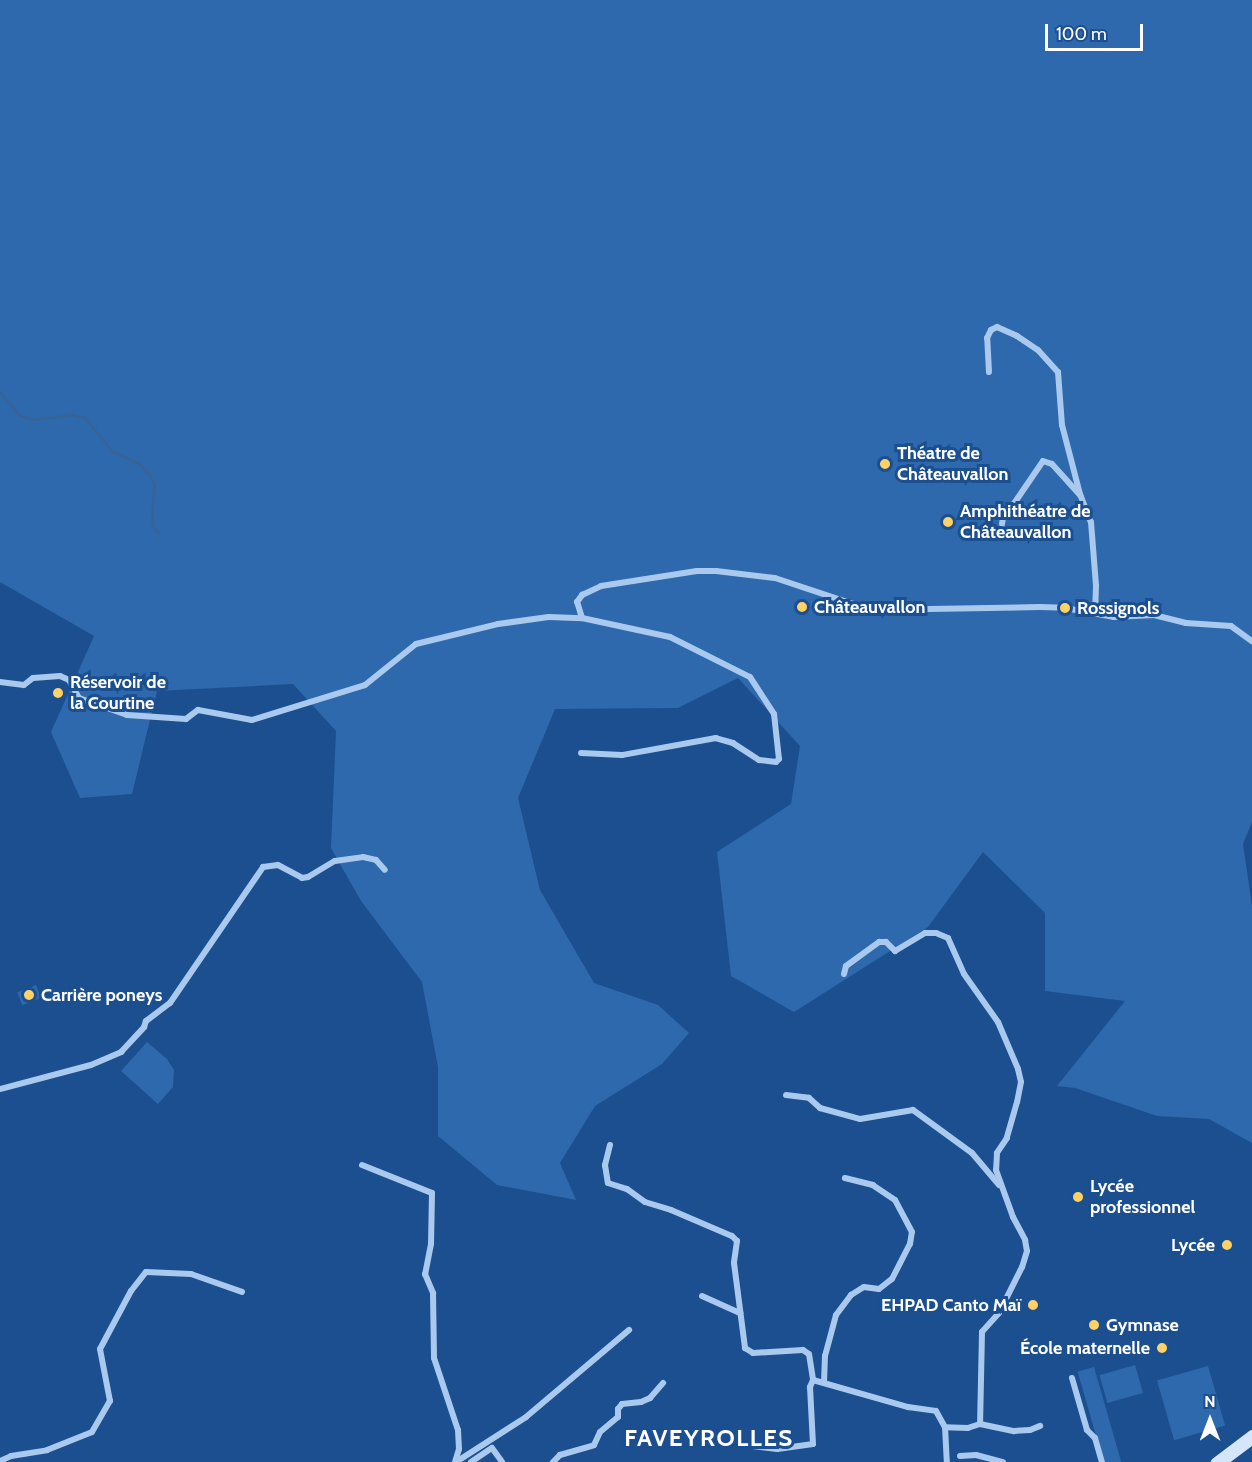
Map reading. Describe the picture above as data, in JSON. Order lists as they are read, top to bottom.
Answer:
{
  "districts": ["FAVEYROLLES"],
  "places": [
    "Théatre de Châteauvallon",
    "Amphithéatre de Châteauvallon",
    "Châteauvallon",
    "Rossignols",
    "Réservoir de la Courtine",
    "Carrière poneys",
    "Lycée professionnel",
    "Lycée",
    "EHPAD Canto Maï",
    "Gymnase",
    "École maternelle"
  ],
  "scale_bar": "100 m",
  "north": "top"
}
